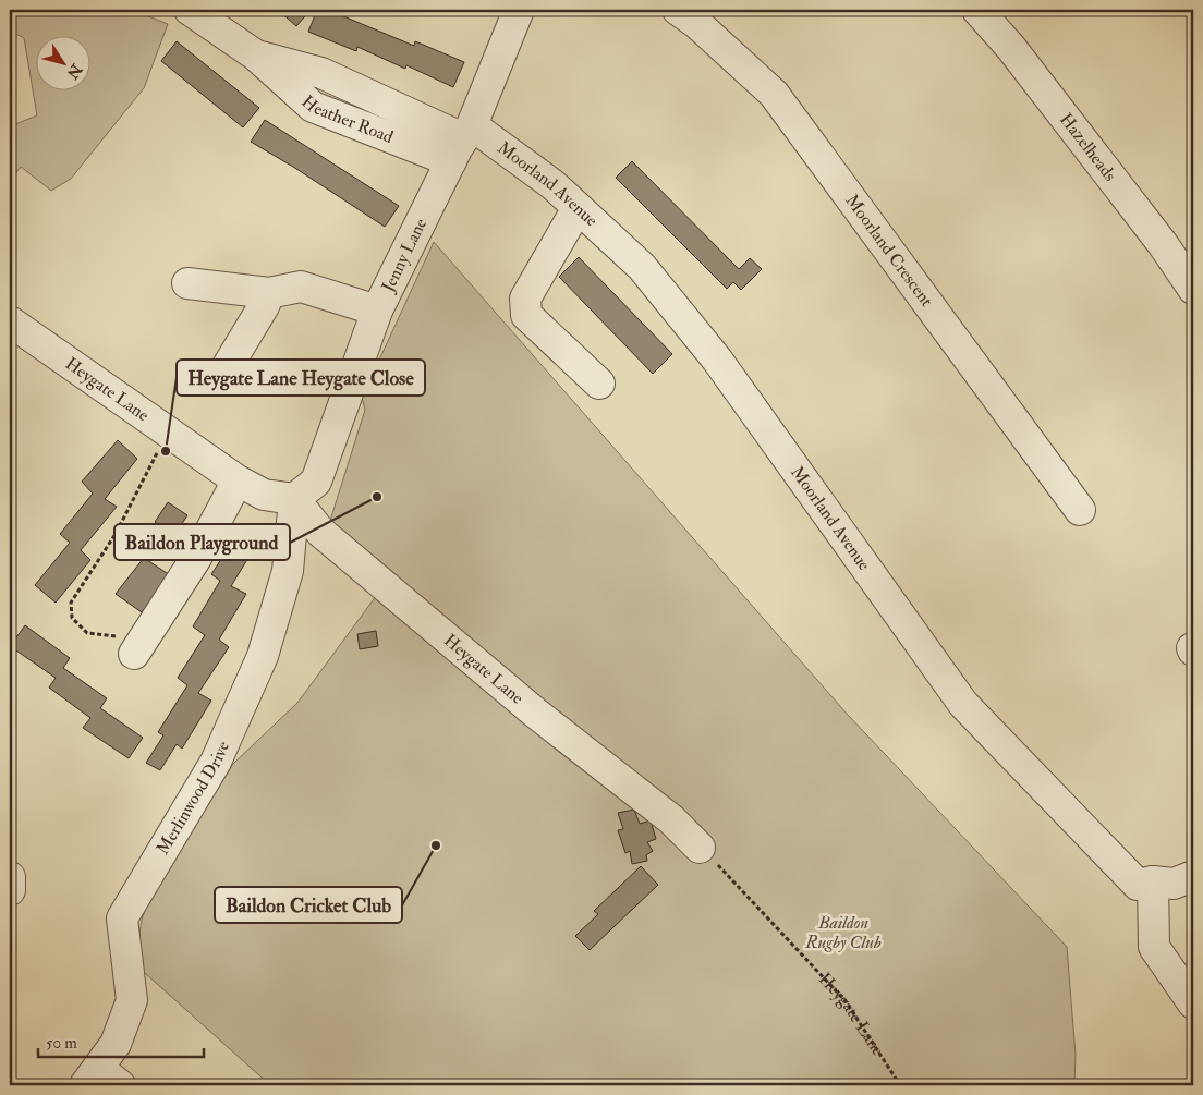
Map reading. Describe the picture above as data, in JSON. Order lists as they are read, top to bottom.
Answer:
{
  "streets": {
    "street": [
      "Heather Road",
      "Hazelheads",
      "Moorland Avenue",
      "Moorland Crescent",
      "Jenny Lane",
      "Heygate Lane",
      "Merlinwood Drive"
    ]
  },
  "crossings": [
    ["Heather Road", "Moorland Avenue"],
    ["Heather Road", "Jenny Lane"],
    ["Moorland Avenue", "Jenny Lane"],
    ["Jenny Lane", "Heygate Lane"],
    ["Jenny Lane", "Merlinwood Drive"],
    ["Heygate Lane", "Merlinwood Drive"]
  ],
  "parks": ["Baildon Rugby Club"],
  "places": ["Heygate Lane Heygate Close", "Baildon Playground", "Baildon Cricket Club"],
  "scale_bar": "50 m",
  "north": "bottom right"
}
